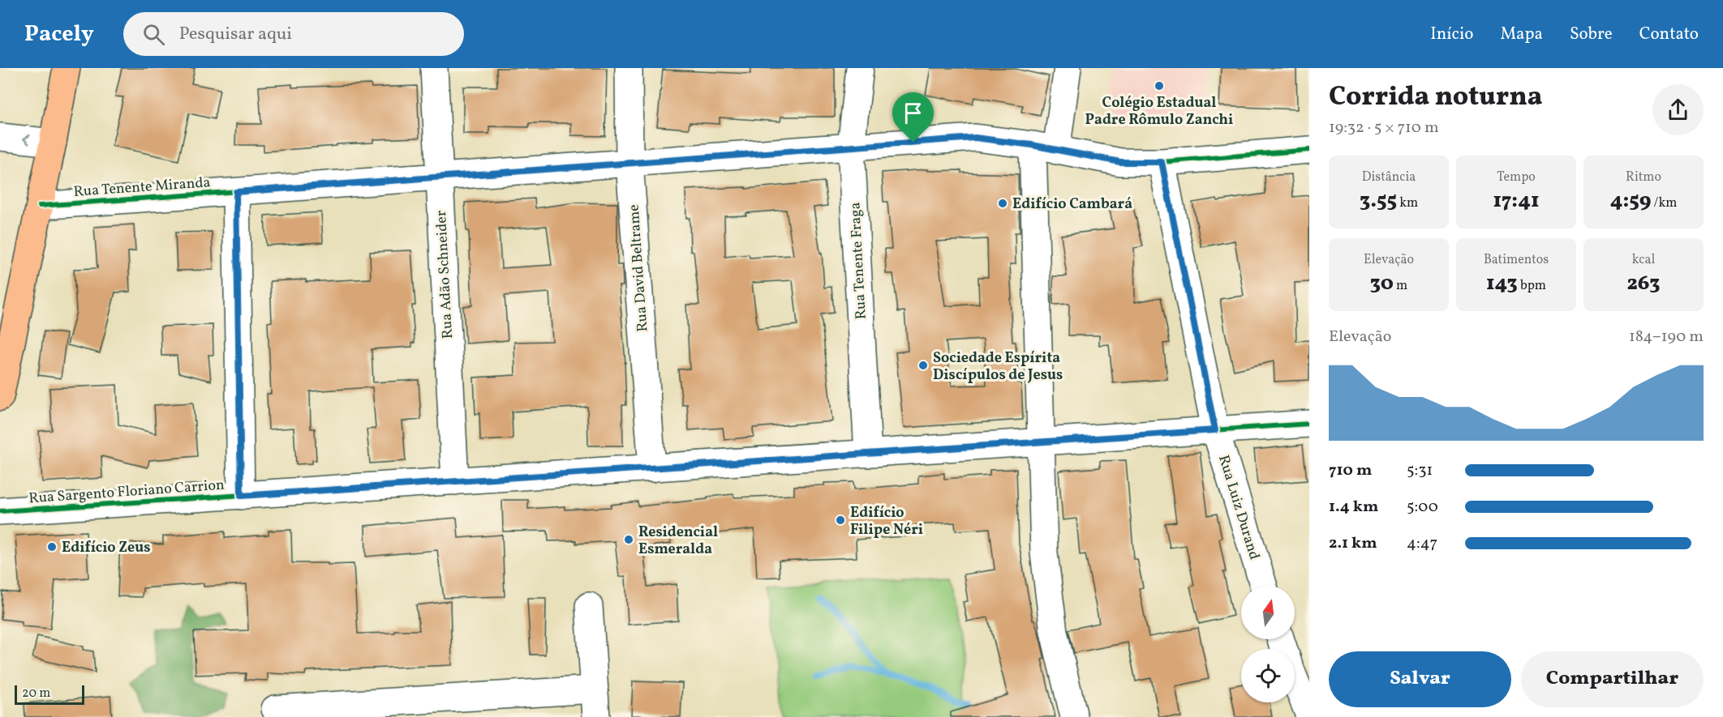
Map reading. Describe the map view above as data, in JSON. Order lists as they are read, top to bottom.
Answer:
{
  "streets": {
    "street": [
      "Rua Tenente Miranda",
      "Rua Tenente Fraga",
      "Rua David Beltrame",
      "Rua Adão Schneider",
      "Rua Sargento Floriano Carrion",
      "Rua Luiz Durand"
    ]
  },
  "crossings": [
    ["Rua Tenente Miranda", "Rua Tenente Fraga"],
    ["Rua Tenente Miranda", "Rua David Beltrame"],
    ["Rua Tenente Miranda", "Rua Adão Schneider"],
    ["Rua Tenente Miranda", "Rua Luiz Durand"],
    ["Rua Tenente Fraga", "Rua Sargento Floriano Carrion"],
    ["Rua David Beltrame", "Rua Sargento Floriano Carrion"],
    ["Rua Adão Schneider", "Rua Sargento Floriano Carrion"],
    ["Rua Sargento Floriano Carrion", "Rua Luiz Durand"]
  ],
  "places": [
    "Colégio Estadual Padre Rômulo Zanchi",
    "Edifício Cambará",
    "Sociedade Espírita Discípulos de Jesus",
    "Edifício Filipe Néri",
    "Residencial Esmeralda",
    "Edifício Zeus"
  ],
  "scale_bar": "20 m",
  "north": "top",
  "page": {
    "header": "Pacely",
    "search": "Pesquisar aqui",
    "nav": [
      "Início",
      "Mapa",
      "Sobre",
      "Contato"
    ],
    "heading": ["Corrida noturna", "19:32 · 5 × 710 m"],
    "stats": [
      ["Distância", "3.55 km"],
      ["Tempo", "17:41"],
      ["Ritmo", "4:59 /km"],
      ["Elevação", "30 m"],
      ["Batimentos", "143 bpm"],
      ["kcal", "263"]
    ],
    "chart": ["Elevação", "184–190 m"],
    "list": [
      {
        "name": "710 m",
        "note": "5:31"
      },
      {
        "name": "1.4 km",
        "note": "5:00"
      },
      {
        "name": "2.1 km",
        "note": "4:47"
      }
    ],
    "buttons": ["Salvar", "Compartilhar"],
    "scale": "20 m"
  }
}
